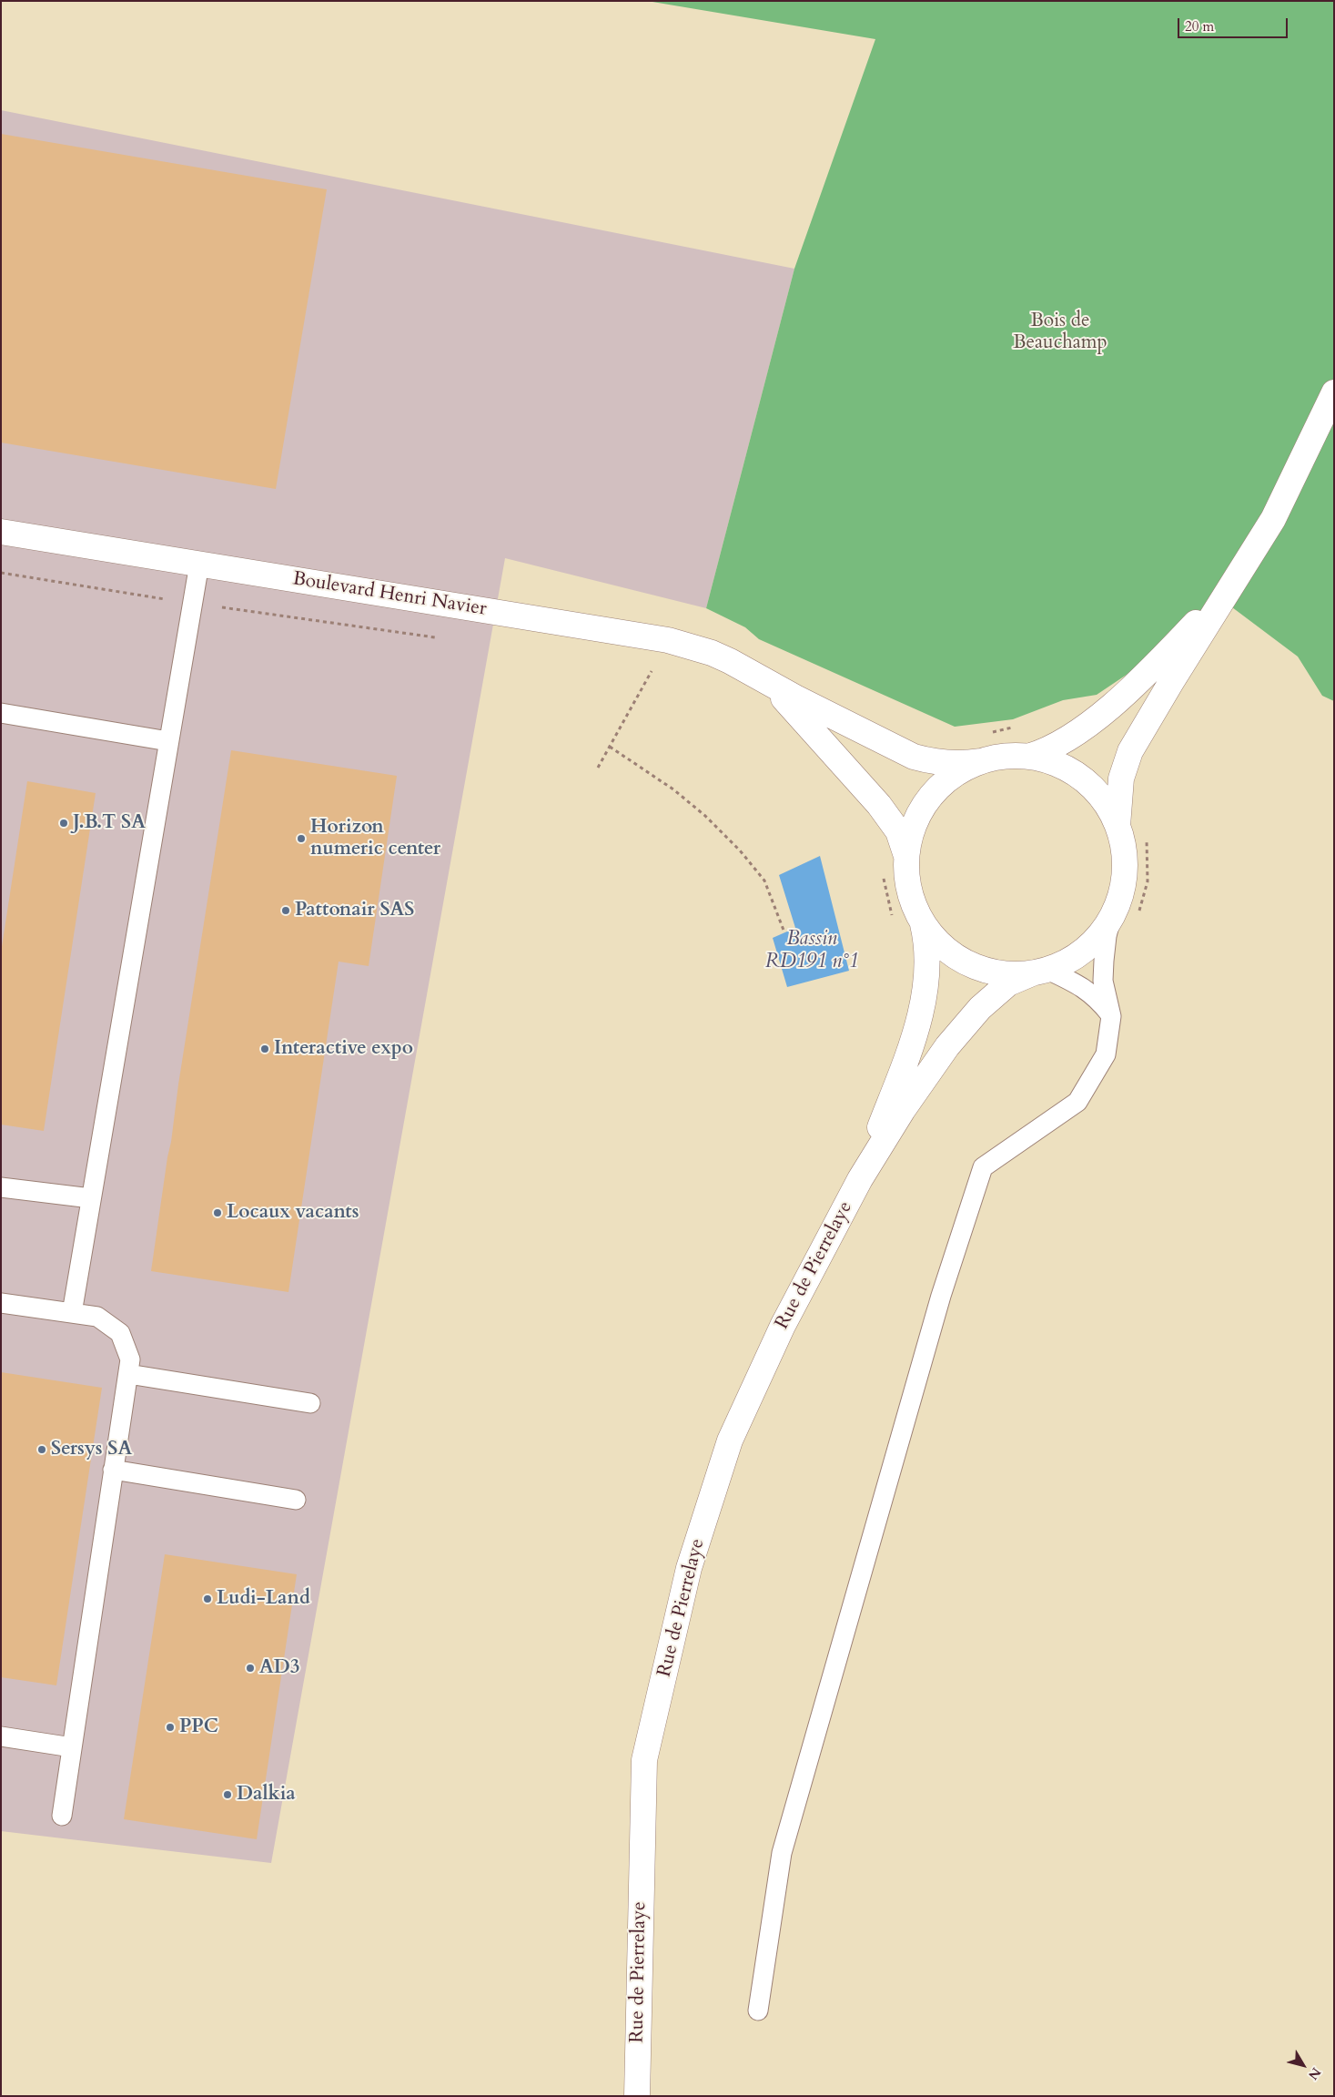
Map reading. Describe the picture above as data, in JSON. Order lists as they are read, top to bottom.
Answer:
{
  "streets": {
    "main road": ["Boulevard Henri Navier", "Rue de Pierrelaye"]
  },
  "water": ["Bassin RD191 n°1"],
  "parks": ["Bois de Beauchamp"],
  "places": [
    "J.B.T SA",
    "Horizon numeric center",
    "Pattonair SAS",
    "Interactive expo",
    "Locaux vacants",
    "Sersys SA",
    "Ludi-Land",
    "AD3",
    "PPC",
    "Dalkia"
  ],
  "scale_bar": "20 m",
  "north": "bottom right"
}
